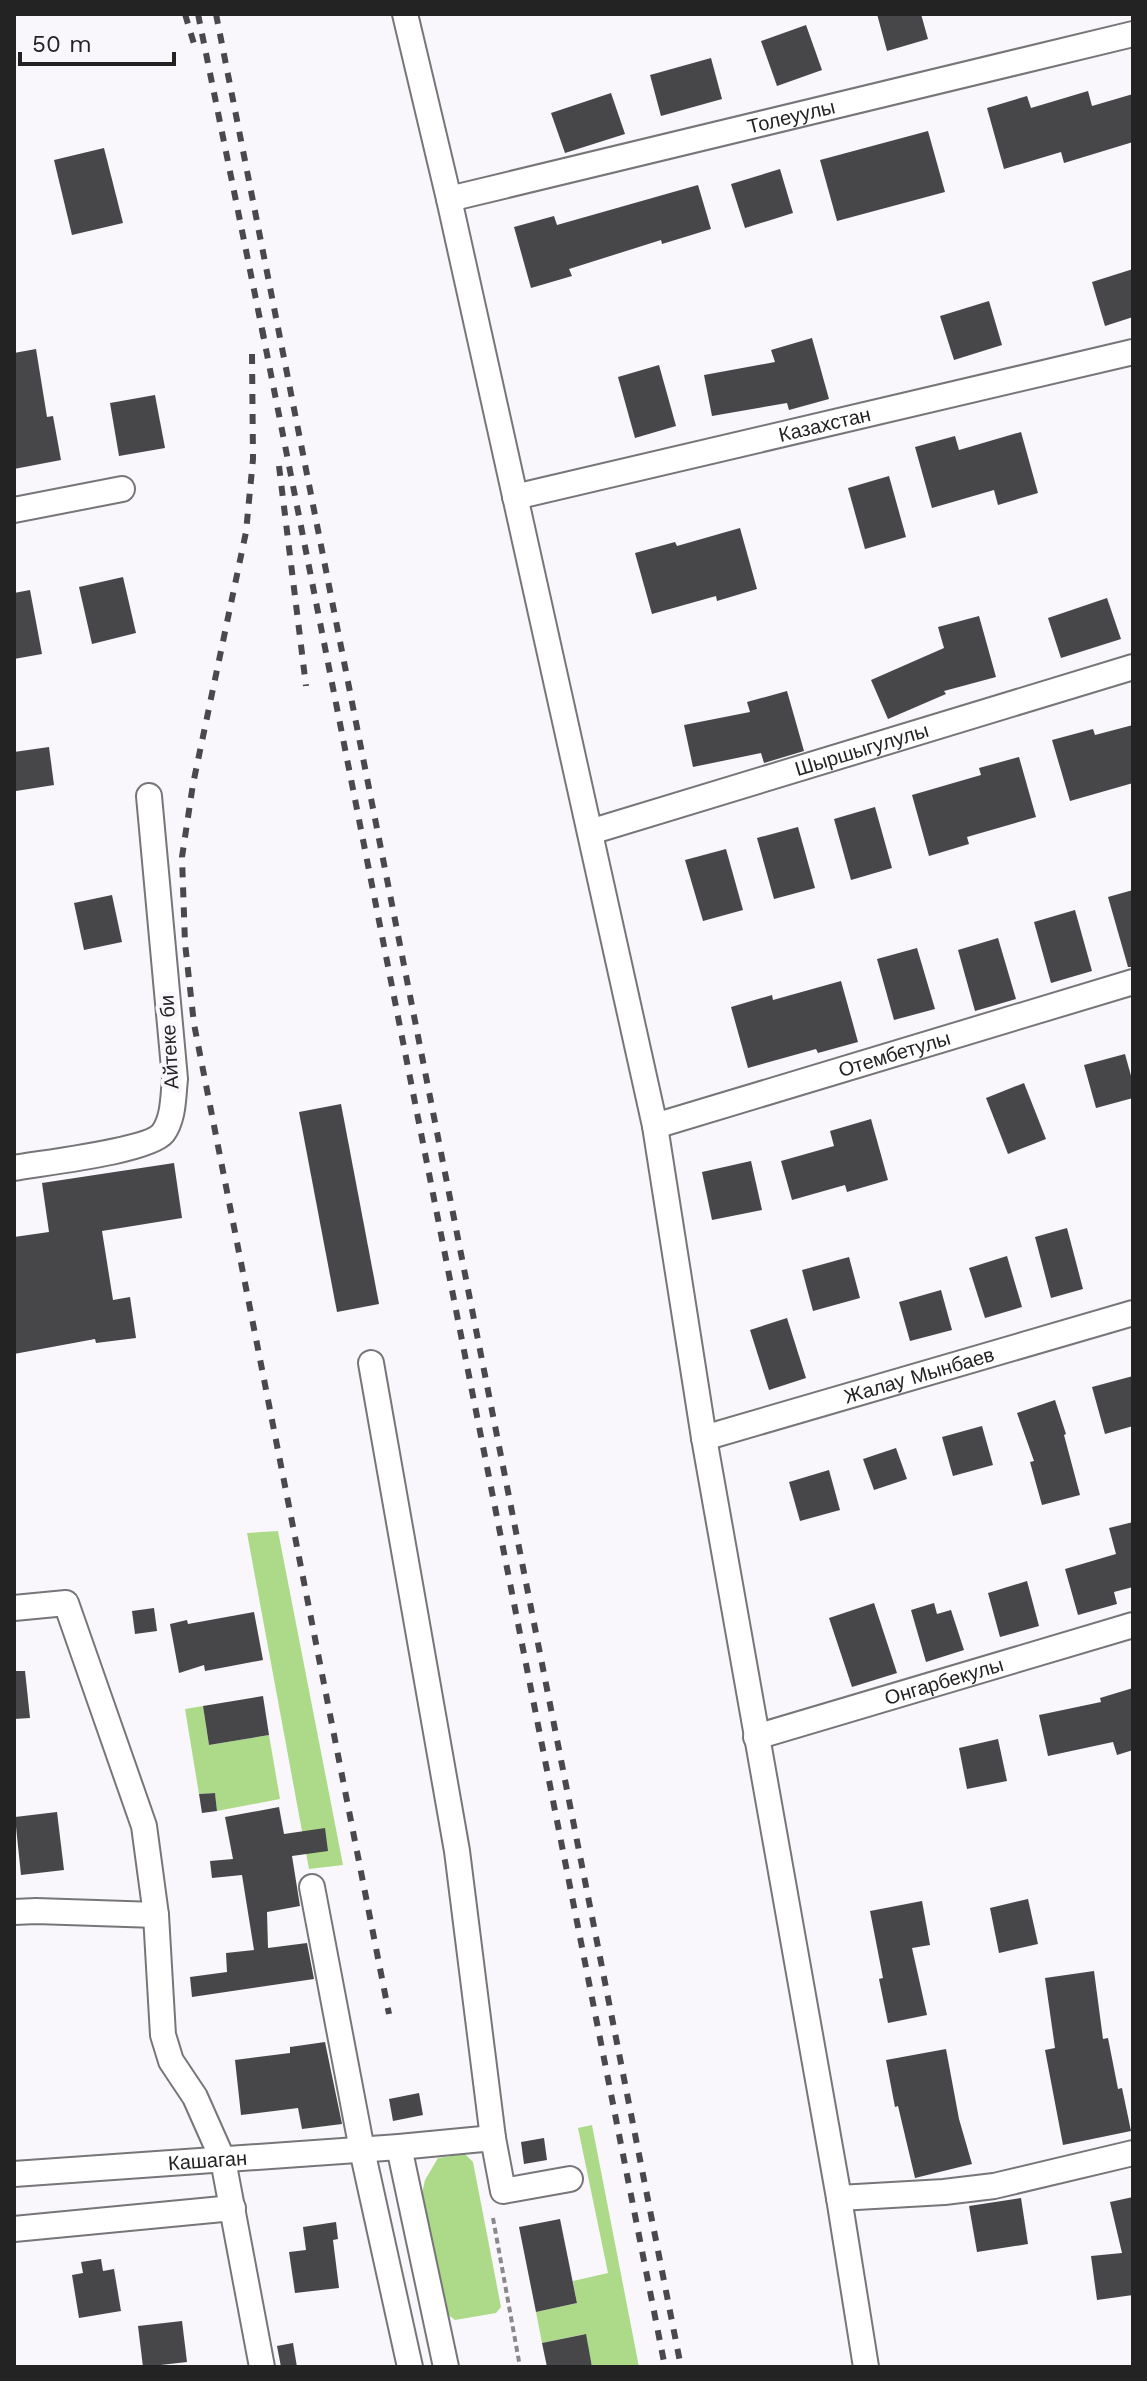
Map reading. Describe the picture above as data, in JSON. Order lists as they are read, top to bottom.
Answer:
{
  "streets": {
    "street": [
      "Толеуулы",
      "Казахстан",
      "Шыршыгулулы",
      "Айтеке би",
      "Отембетулы",
      "Жалау Мынбаев",
      "Онгарбекулы",
      "Кашаган"
    ]
  },
  "scale_bar": "50 m"
}
